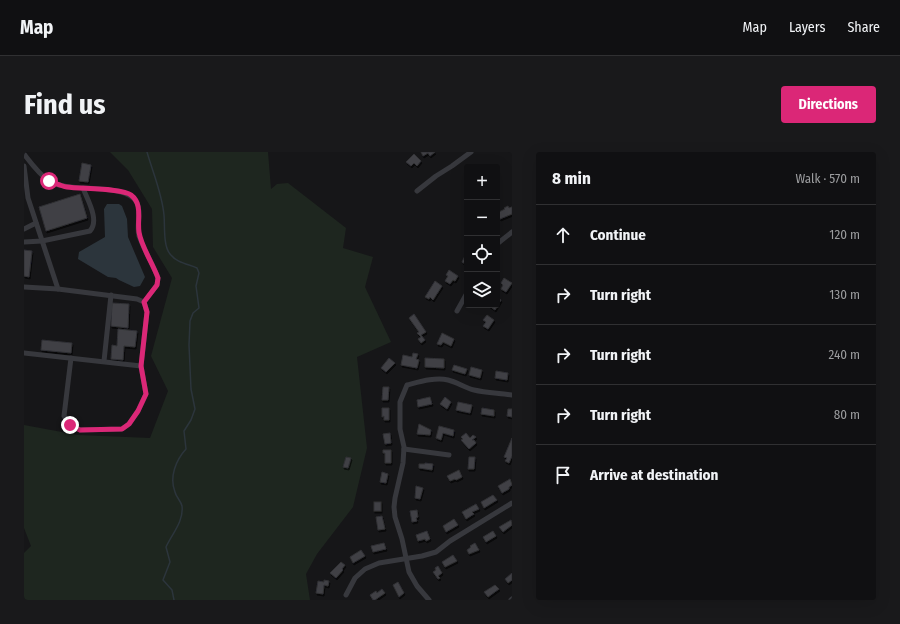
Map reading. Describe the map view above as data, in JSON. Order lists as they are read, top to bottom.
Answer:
{
  "page": {
    "header": "Map",
    "nav": ["Map", "Layers", "Share"],
    "buttons": "Directions",
    "title": "Find us",
    "heading": ["8 min", "Walk · 570 m"],
    "map_buttons": ["+", "−"],
    "list": [
      ["Continue", "120 m"],
      ["Turn right", "130 m"],
      ["Turn right", "240 m"],
      ["Turn right", "80 m"],
      "Arrive at destination"
    ]
  }
}
